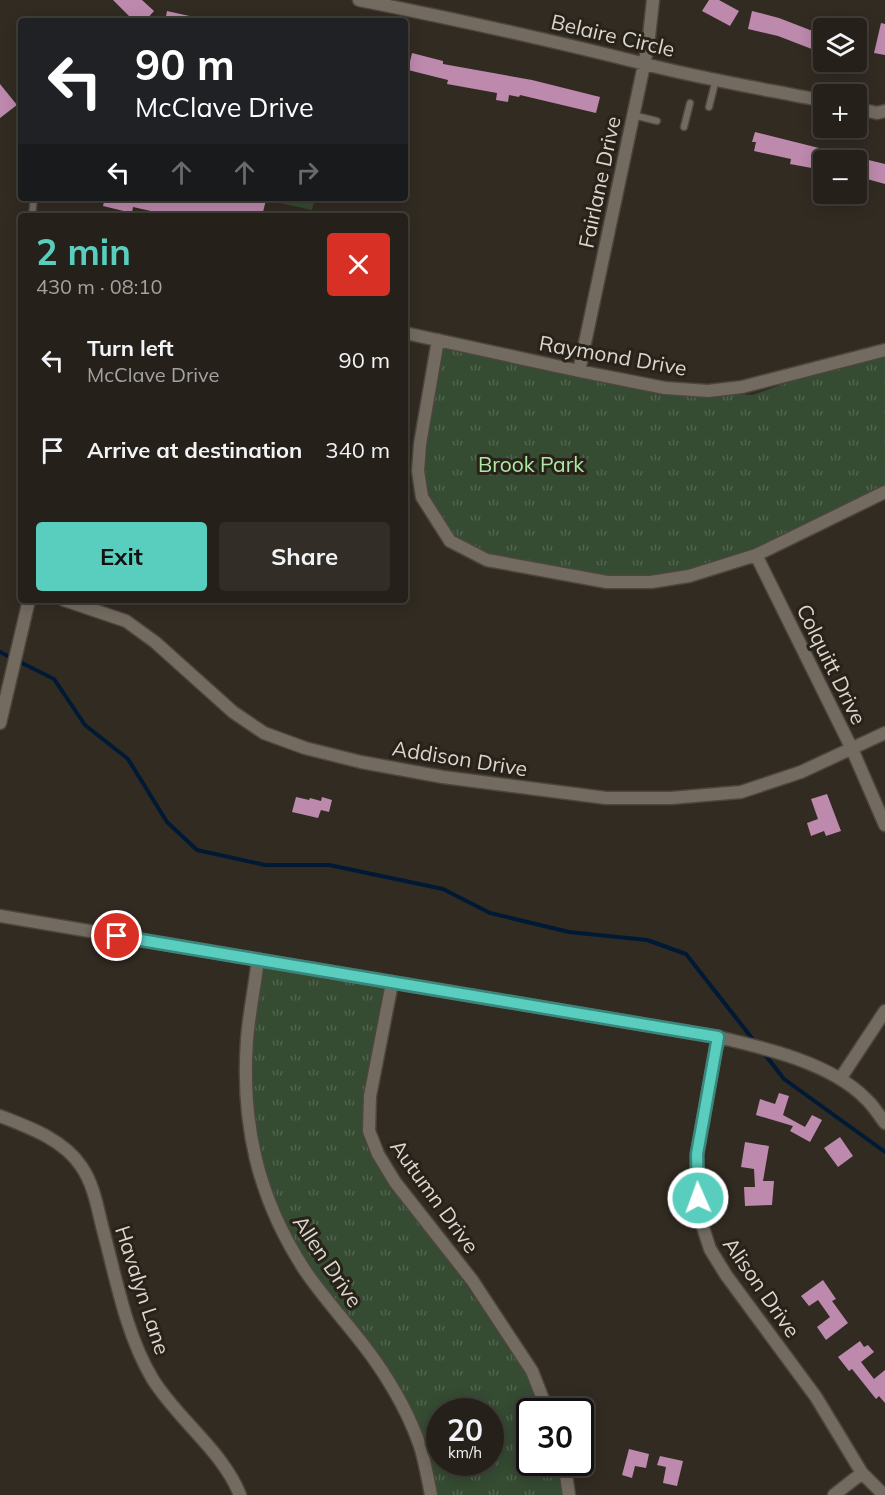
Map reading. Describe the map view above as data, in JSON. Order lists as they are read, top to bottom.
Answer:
{
  "streets": {
    "street": [
      "Belaire Circle",
      "Fairlane Drive",
      "Raymond Drive",
      "Colquitt Drive",
      "Addison Drive",
      "Autumn Drive",
      "Allen Drive",
      "Alison Drive",
      "Havalyn Lane"
    ]
  },
  "crossings": [
    ["Belaire Circle", "Fairlane Drive"],
    ["Fairlane Drive", "Raymond Drive"],
    ["Colquitt Drive", "Addison Drive"]
  ],
  "parks": ["Brook Park"],
  "page": {
    "map_buttons": ["+", "−"],
    "turn": ["90 m", "McClave Drive"],
    "heading": ["2 min", "430 m · 08:10"],
    "list": [
      {
        "name": "Turn left",
        "note": "McClave Drive",
        "value": "90 m"
      },
      {
        "name": "Arrive at destination",
        "value": "340 m"
      }
    ],
    "buttons": ["Exit", "Share"],
    "speed": "20 km/h",
    "limit": "30"
  }
}
